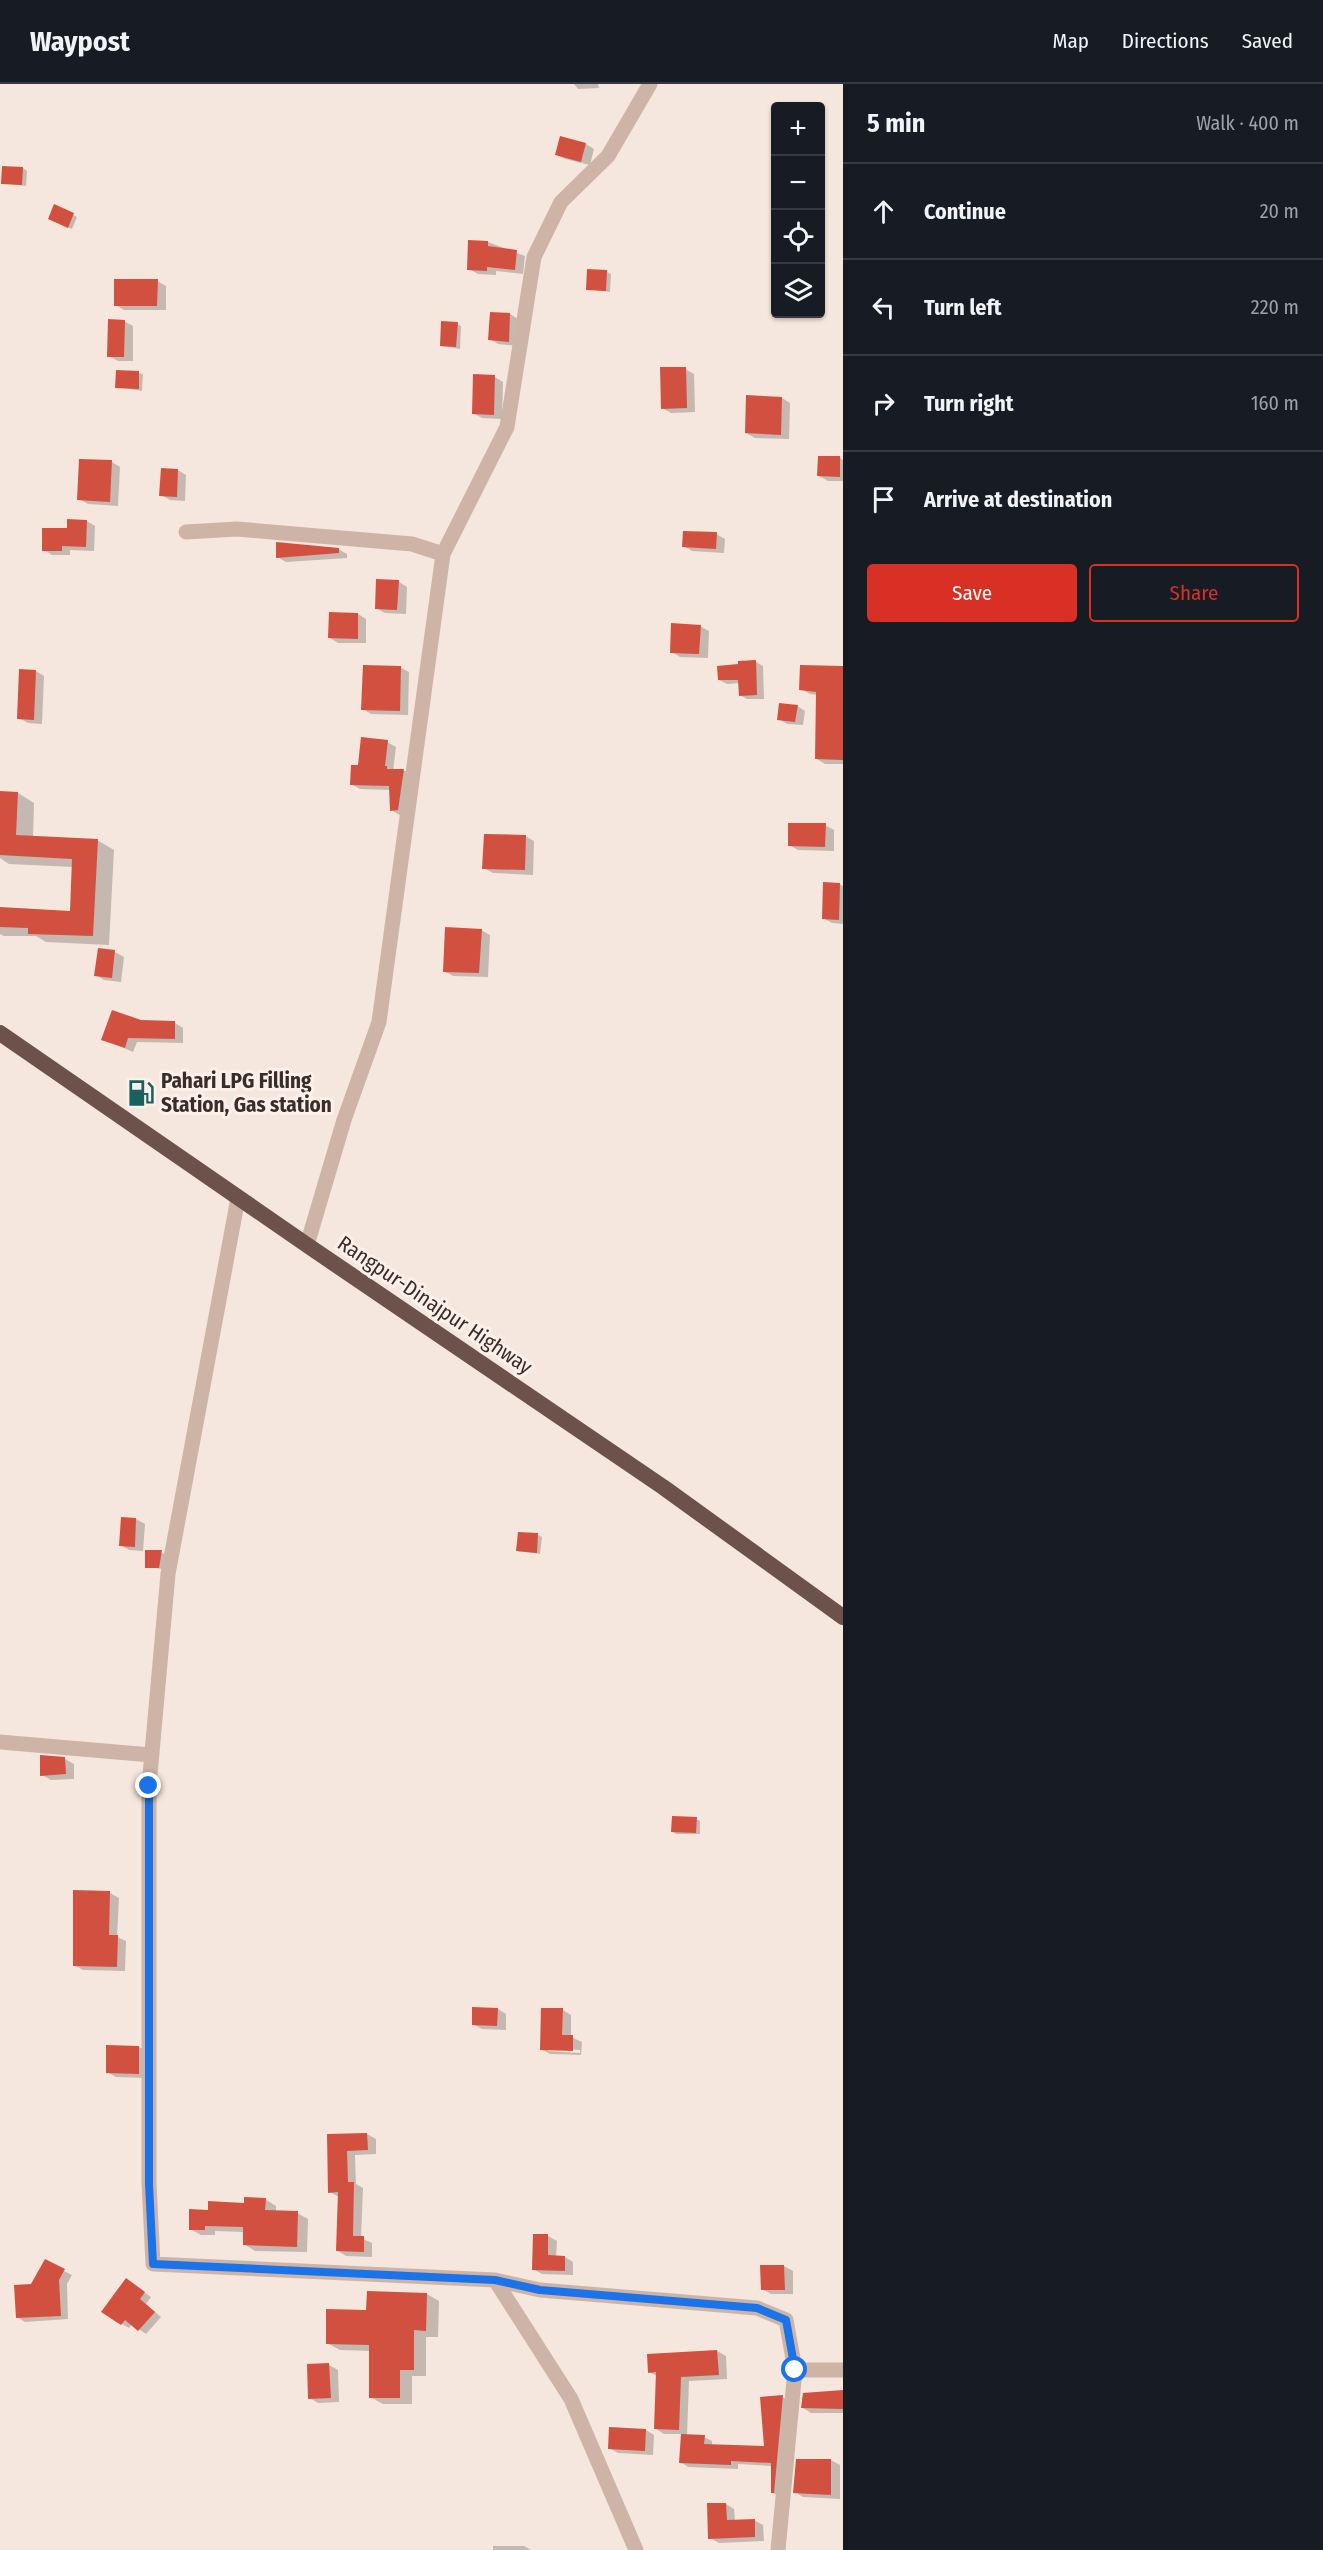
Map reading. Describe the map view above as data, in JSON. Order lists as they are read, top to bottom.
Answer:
{
  "streets": {
    "highway": ["Rangpur-Dinajpur Highway"]
  },
  "places": {
    "fuel station": ["Pahari LPG Filling Station, Gas station"]
  },
  "page": {
    "header": "Waypost",
    "nav": ["Map", "Directions", "Saved"],
    "heading": ["5 min", "Walk · 400 m"],
    "map_buttons": ["+", "−"],
    "list": [
      ["Continue", "20 m"],
      ["Turn left", "220 m"],
      ["Turn right", "160 m"],
      "Arrive at destination"
    ],
    "buttons": ["Save", "Share"]
  }
}
